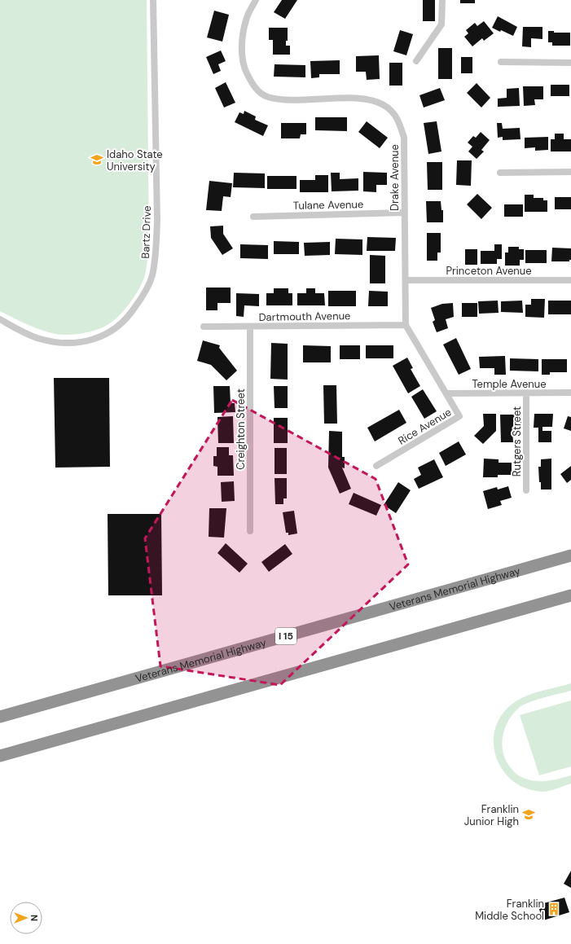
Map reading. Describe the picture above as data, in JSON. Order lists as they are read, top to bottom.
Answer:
{
  "streets": {
    "highway": ["Veterans Memorial Highway", "I 15"],
    "street": [
      "Drake Avenue",
      "Tulane Avenue",
      "Bartz Drive",
      "Princeton Avenue",
      "Dartmouth Avenue",
      "Temple Avenue",
      "Rice Avenue",
      "Creighton Street",
      "Rutgers Street"
    ]
  },
  "crossings": [
    ["Drake Avenue", "Tulane Avenue"],
    ["Drake Avenue", "Princeton Avenue"],
    ["Drake Avenue", "Dartmouth Avenue"],
    ["Dartmouth Avenue", "Creighton Street"],
    ["Temple Avenue", "Rice Avenue"],
    ["Temple Avenue", "Rutgers Street"]
  ],
  "places": {
    "school or university": ["Idaho State University", "Franklin Junior High"],
    "building": ["Franklin Middle School"]
  },
  "north": "right"
}
